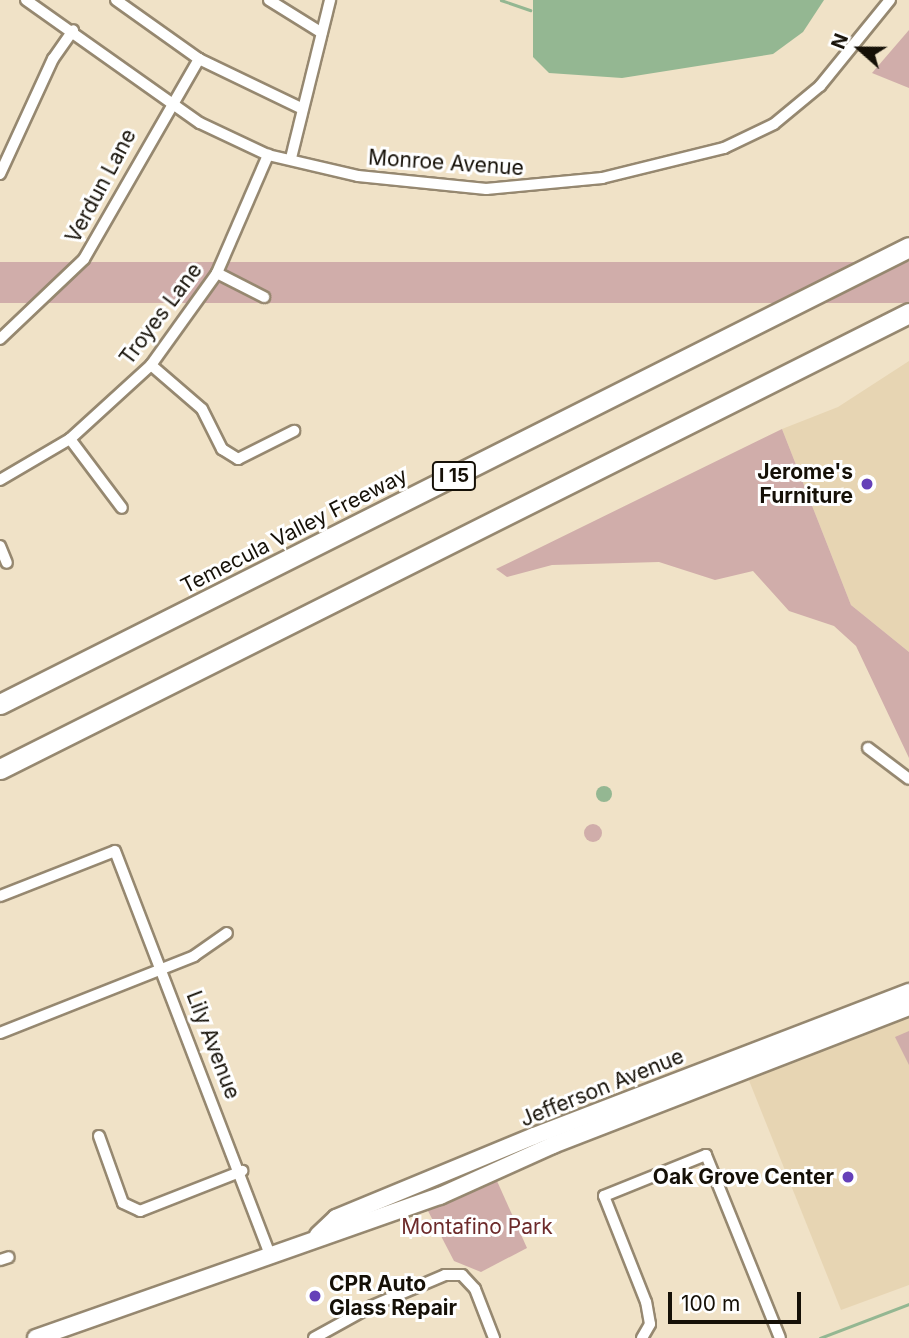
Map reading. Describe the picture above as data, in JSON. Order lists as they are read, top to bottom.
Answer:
{
  "streets": {
    "highway": ["I 15", "Temecula Valley Freeway"],
    "main road": ["Jefferson Avenue"],
    "street": [
      "Monroe Avenue",
      "Verdun Lane",
      "Troyes Lane",
      "Lily Avenue"
    ]
  },
  "crossings": [
    ["Monroe Avenue", "Verdun Lane"],
    ["Monroe Avenue", "Troyes Lane"],
    ["Lily Avenue", "Jefferson Avenue"]
  ],
  "parks": ["Montafino Park"],
  "places": ["Jerome's Furniture", "Oak Grove Center", "CPR Auto Glass Repair"],
  "scale_bar": "100 m",
  "north": "left"
}
